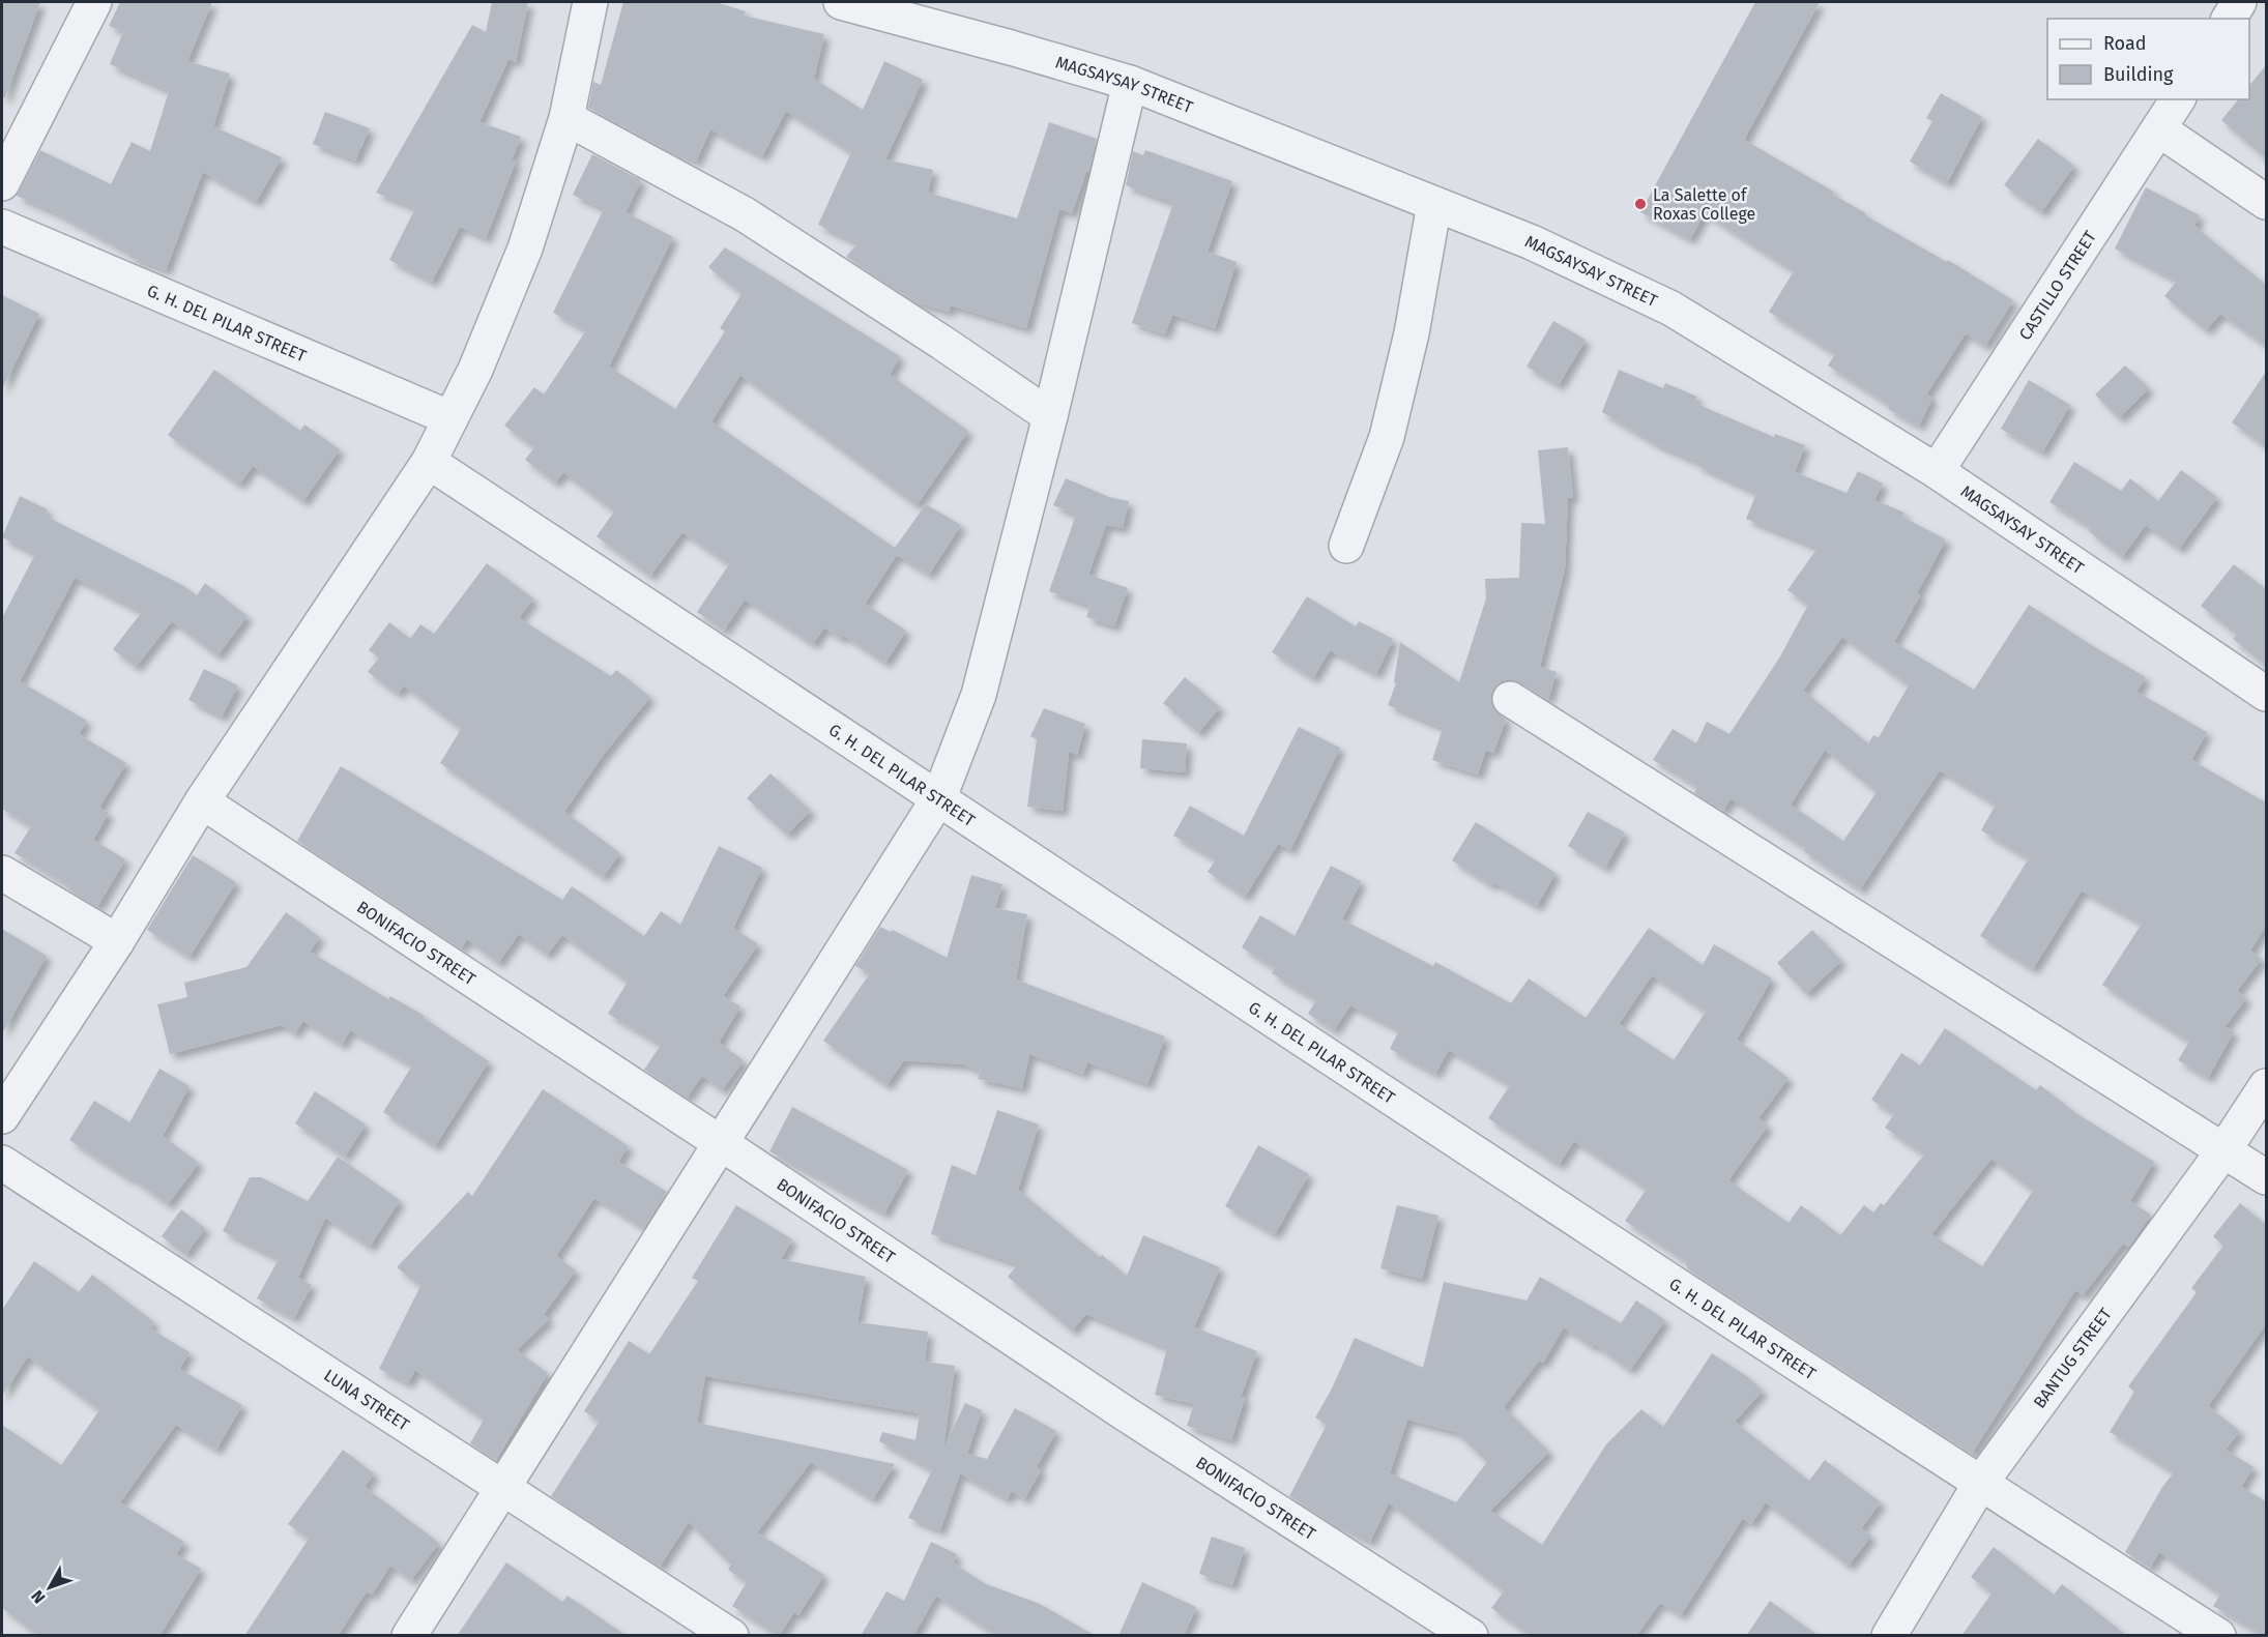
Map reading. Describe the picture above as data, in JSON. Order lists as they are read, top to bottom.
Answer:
{
  "streets": {
    "street": [
      "MAGSAYSAY STREET",
      "CASTILLO STREET",
      "G. H. DEL PILAR STREET",
      "BONIFACIO STREET",
      "BANTUG STREET",
      "LUNA STREET"
    ]
  },
  "crossings": [
    ["MAGSAYSAY STREET", "CASTILLO STREET"],
    ["G. H. DEL PILAR STREET", "BANTUG STREET"]
  ],
  "places": ["La Salette of Roxas College"],
  "legend": ["Road", "Building"],
  "north": "bottom left"
}
